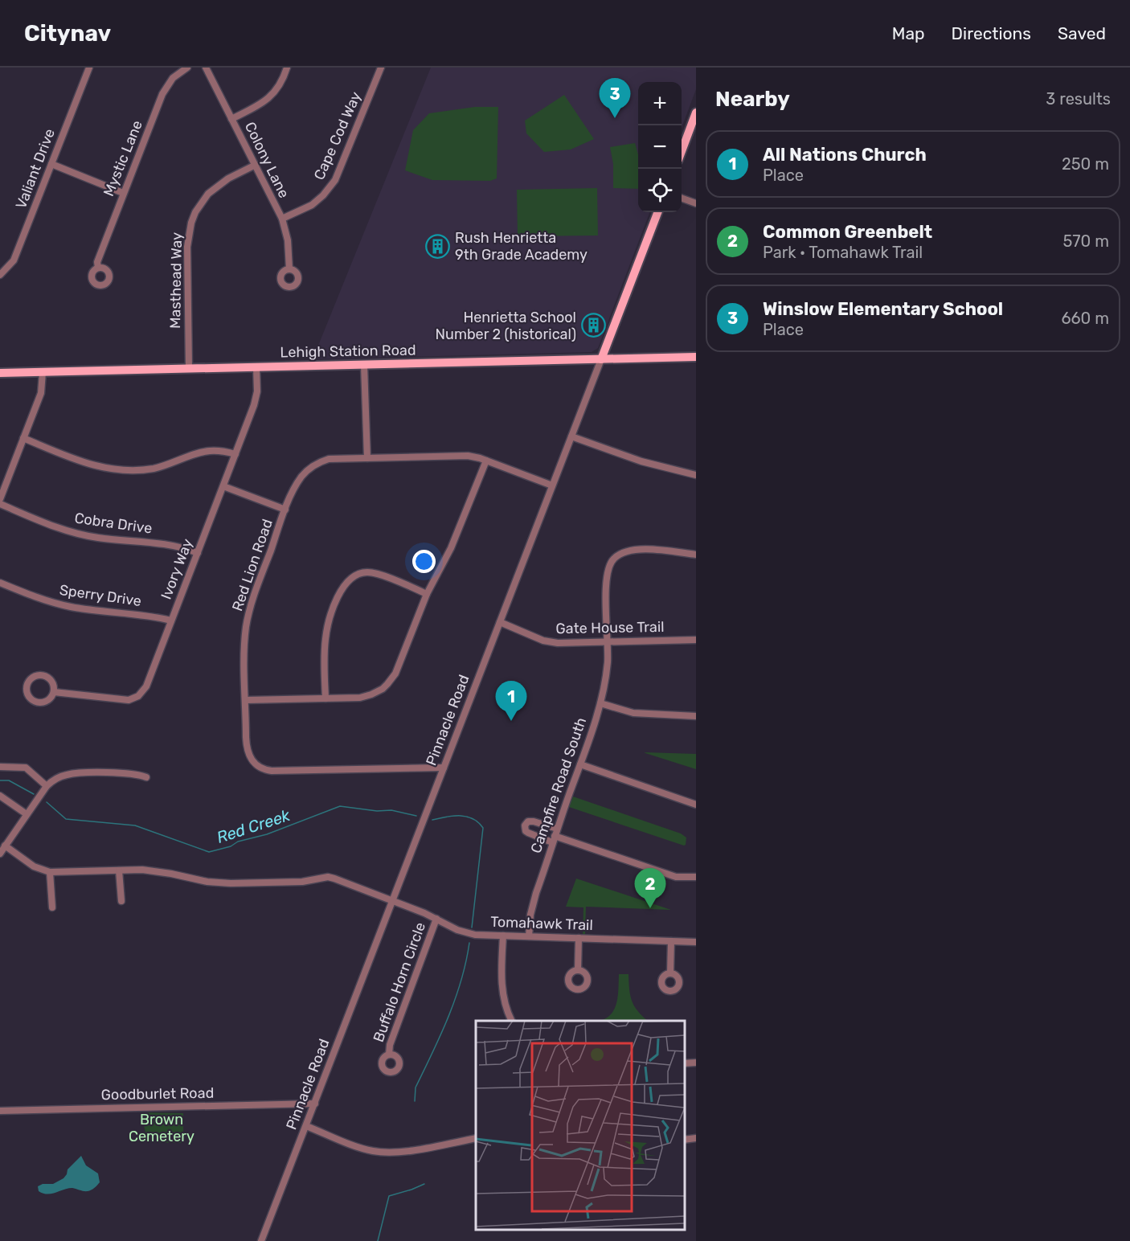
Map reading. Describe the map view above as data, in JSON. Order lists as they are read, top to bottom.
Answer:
{
  "streets": {
    "main road": ["Lehigh Station Road", "Pinnacle Road"],
    "street": [
      "Cape Cod Way",
      "Mystic Lane",
      "Colony Lane",
      "Valiant Drive",
      "Masthead Way",
      "Cobra Drive",
      "Red Lion Road",
      "Ivory Way",
      "Sperry Drive",
      "Gate House Trail",
      "Campfire Road South",
      "Tomahawk Trail",
      "Buffalo Horn Circle",
      "Goodburlet Road"
    ]
  },
  "crossings": [
    ["Cape Cod Way", "Colony Lane"],
    ["Colony Lane", "Masthead Way"],
    ["Masthead Way", "Lehigh Station Road"],
    ["Lehigh Station Road", "Ivory Way"],
    ["Lehigh Station Road", "Pinnacle Road"],
    ["Cobra Drive", "Ivory Way"],
    ["Red Lion Road", "Pinnacle Road"],
    ["Ivory Way", "Sperry Drive"],
    ["Gate House Trail", "Pinnacle Road"],
    ["Gate House Trail", "Campfire Road South"],
    ["Pinnacle Road", "Tomahawk Trail"],
    ["Pinnacle Road", "Goodburlet Road"],
    ["Campfire Road South", "Tomahawk Trail"],
    ["Tomahawk Trail", "Buffalo Horn Circle"]
  ],
  "water": ["Red Creek"],
  "parks": ["Brown Cemetery"],
  "places": {
    "building": ["Rush Henrietta 9th Grade Academy", "Henrietta School Number 2 (historical)"]
  },
  "page": {
    "header": "Citynav",
    "nav": ["Map", "Directions", "Saved"],
    "heading": ["Nearby", "3 results"],
    "pins": ["3", "1", "2"],
    "map_buttons": ["+", "−"],
    "list": [
      {
        "mark": "1",
        "name": "All Nations Church",
        "note": "Place",
        "value": "250 m"
      },
      {
        "mark": "2",
        "name": "Common Greenbelt",
        "note": "Park · Tomahawk Trail",
        "value": "570 m"
      },
      {
        "mark": "3",
        "name": "Winslow Elementary School",
        "note": "Place",
        "value": "660 m"
      }
    ]
  }
}
